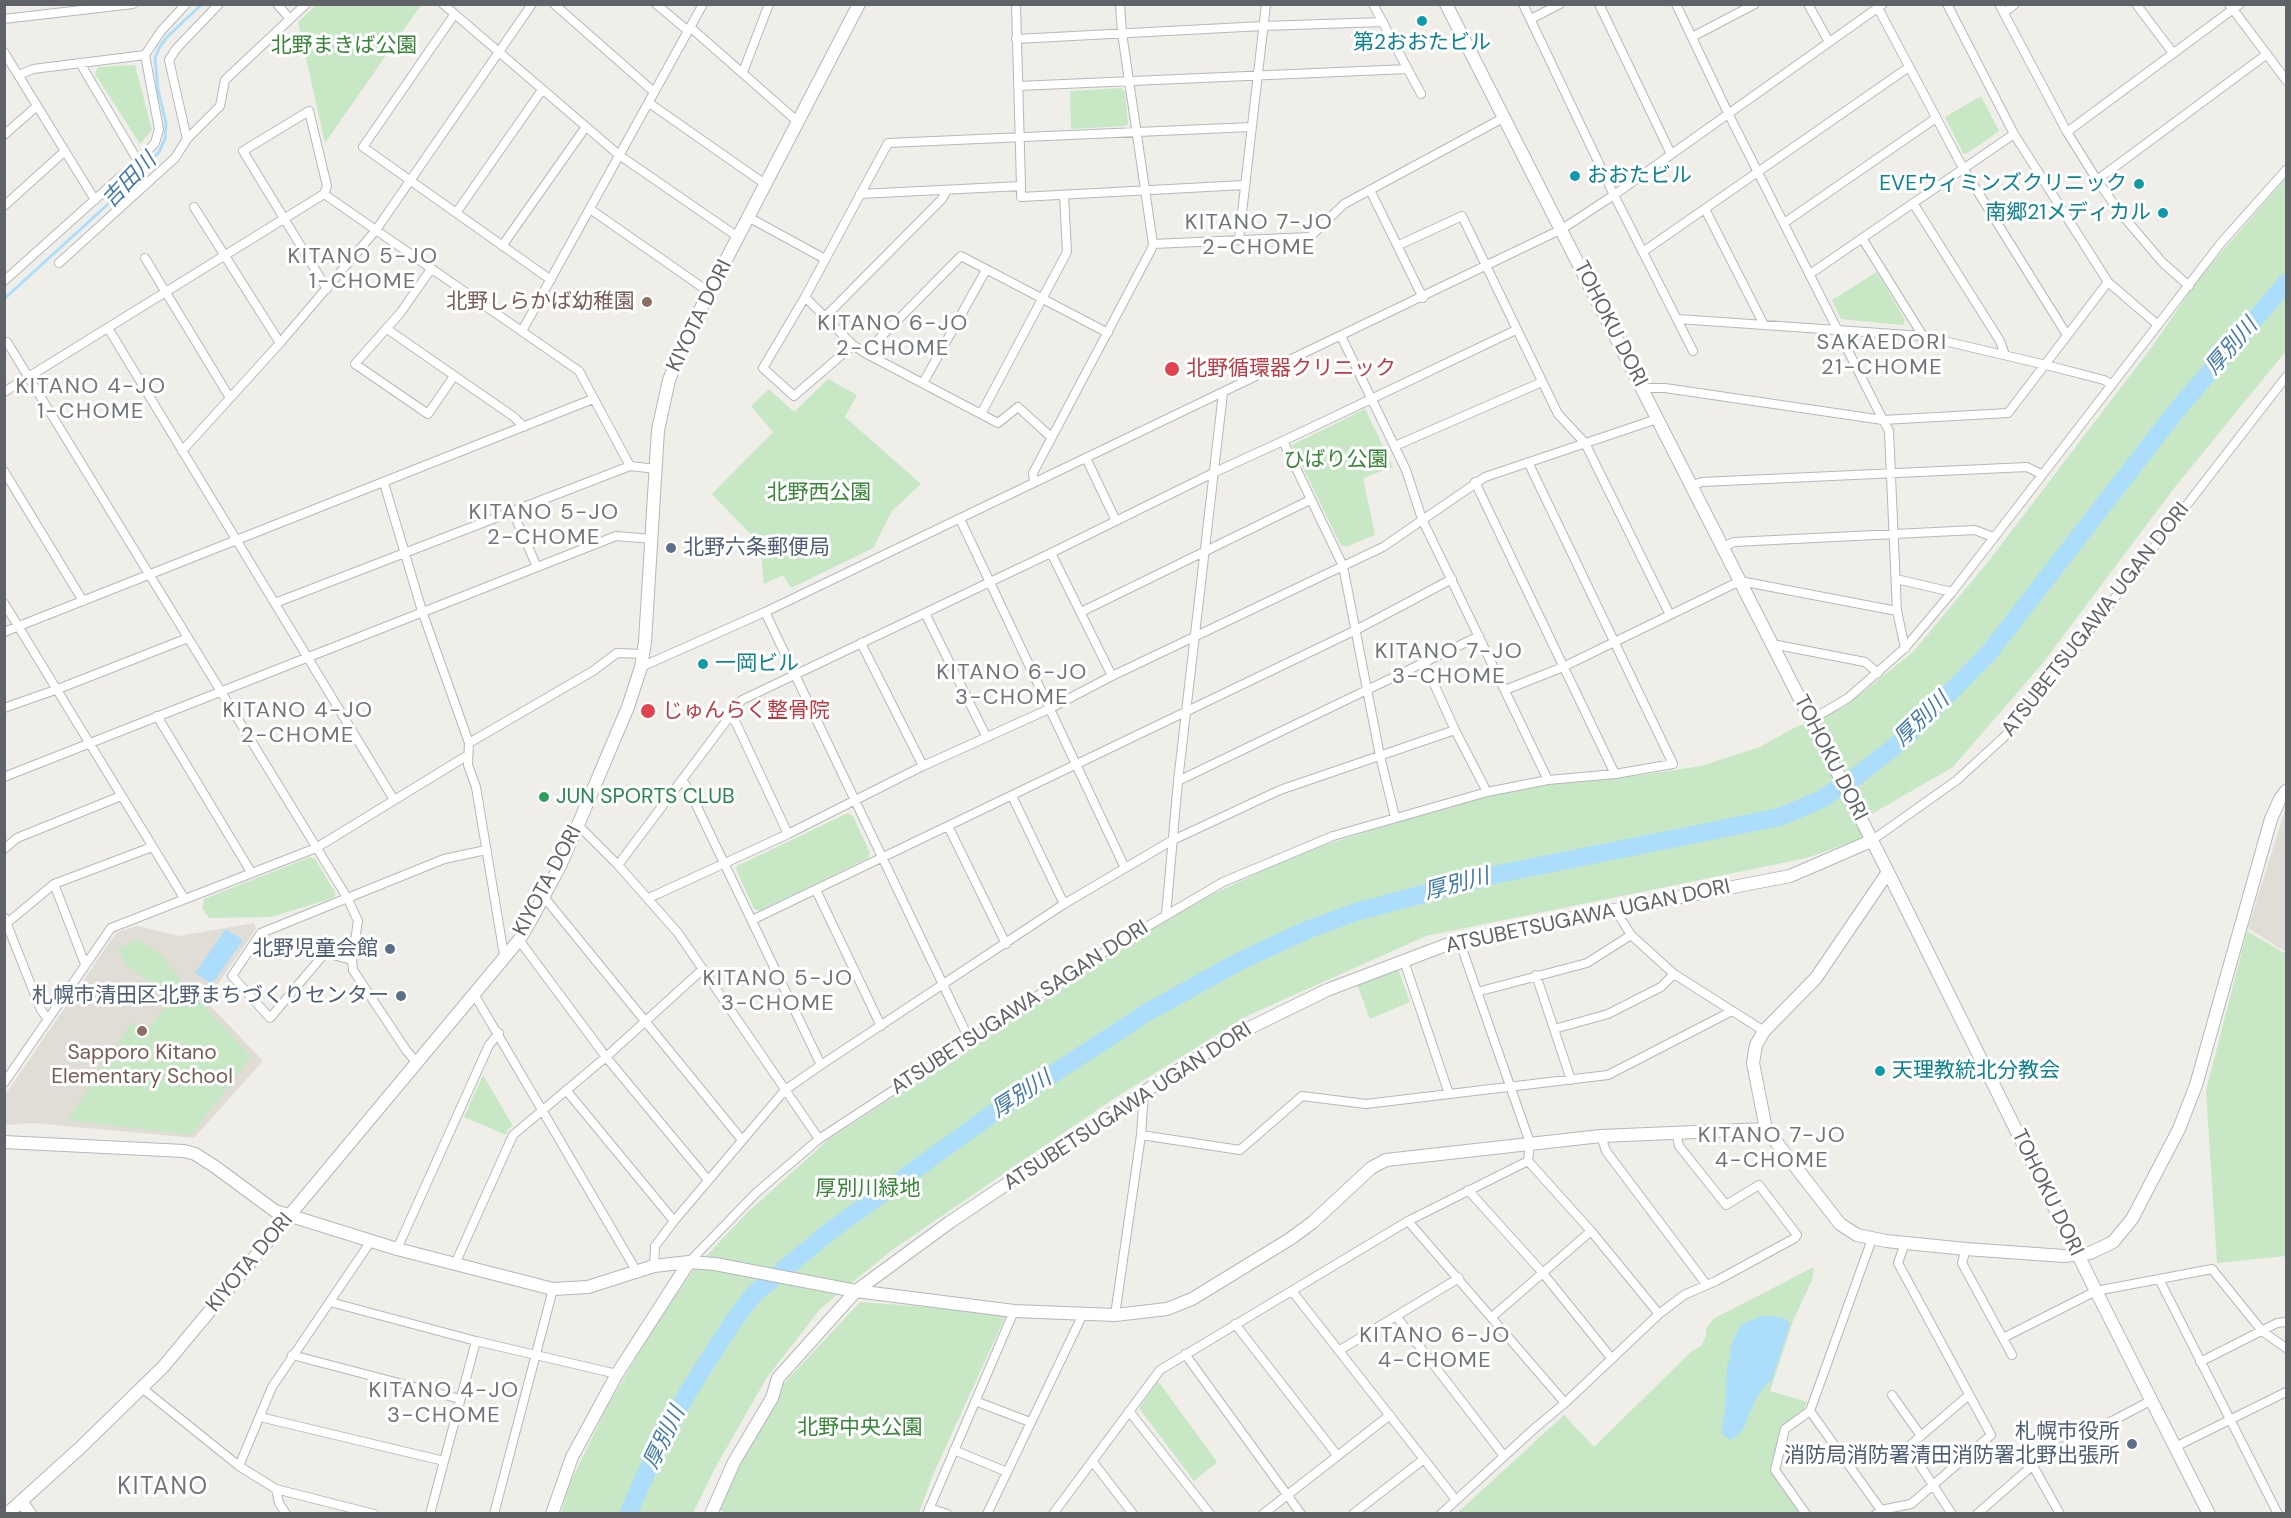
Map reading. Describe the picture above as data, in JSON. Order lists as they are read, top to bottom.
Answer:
{
  "streets": {
    "street": [
      "KIYOTA DORI",
      "TOHOKU DORI",
      "ATSUBETSUGAWA UGAN DORI",
      "ATSUBETSUGAWA SAGAN DORI"
    ]
  },
  "crossings": [
    ["TOHOKU DORI", "ATSUBETSUGAWA UGAN DORI"]
  ],
  "districts": [
    "KITANO 7-JO 2-CHOME",
    "KITANO 5-JO 1-CHOME",
    "KITANO 6-JO 2-CHOME",
    "SAKAEDORI 21-CHOME",
    "KITANO 4-JO 1-CHOME",
    "KITANO 5-JO 2-CHOME",
    "KITANO 7-JO 3-CHOME",
    "KITANO 6-JO 3-CHOME",
    "KITANO 4-JO 2-CHOME",
    "KITANO 5-JO 3-CHOME",
    "KITANO 7-JO 4-CHOME",
    "KITANO 6-JO 4-CHOME",
    "KITANO 4-JO 3-CHOME",
    "KITANO"
  ],
  "water": ["吉田川", "厚別川"],
  "parks": [
    "北野まきば公園",
    "ひばり公園",
    "北野西公園",
    "厚別川緑地",
    "北野中央公園"
  ],
  "places": [
    "第2おおたビル",
    "おおたビル",
    "EVEウィミンズクリニック",
    "南郷21メディカル",
    "北野しらかば幼稚園",
    "北野循環器クリニック",
    "北野六条郵便局",
    "一岡ビル",
    "じゅんらく整骨院",
    "JUN SPORTS CLUB",
    "北野児童会館",
    "札幌市清田区北野まちづくりセンター",
    "Sapporo Kitano Elementary School",
    "天理教統北分教会",
    "札幌市役所 消防局消防署清田消防署北野出張所"
  ]
}
